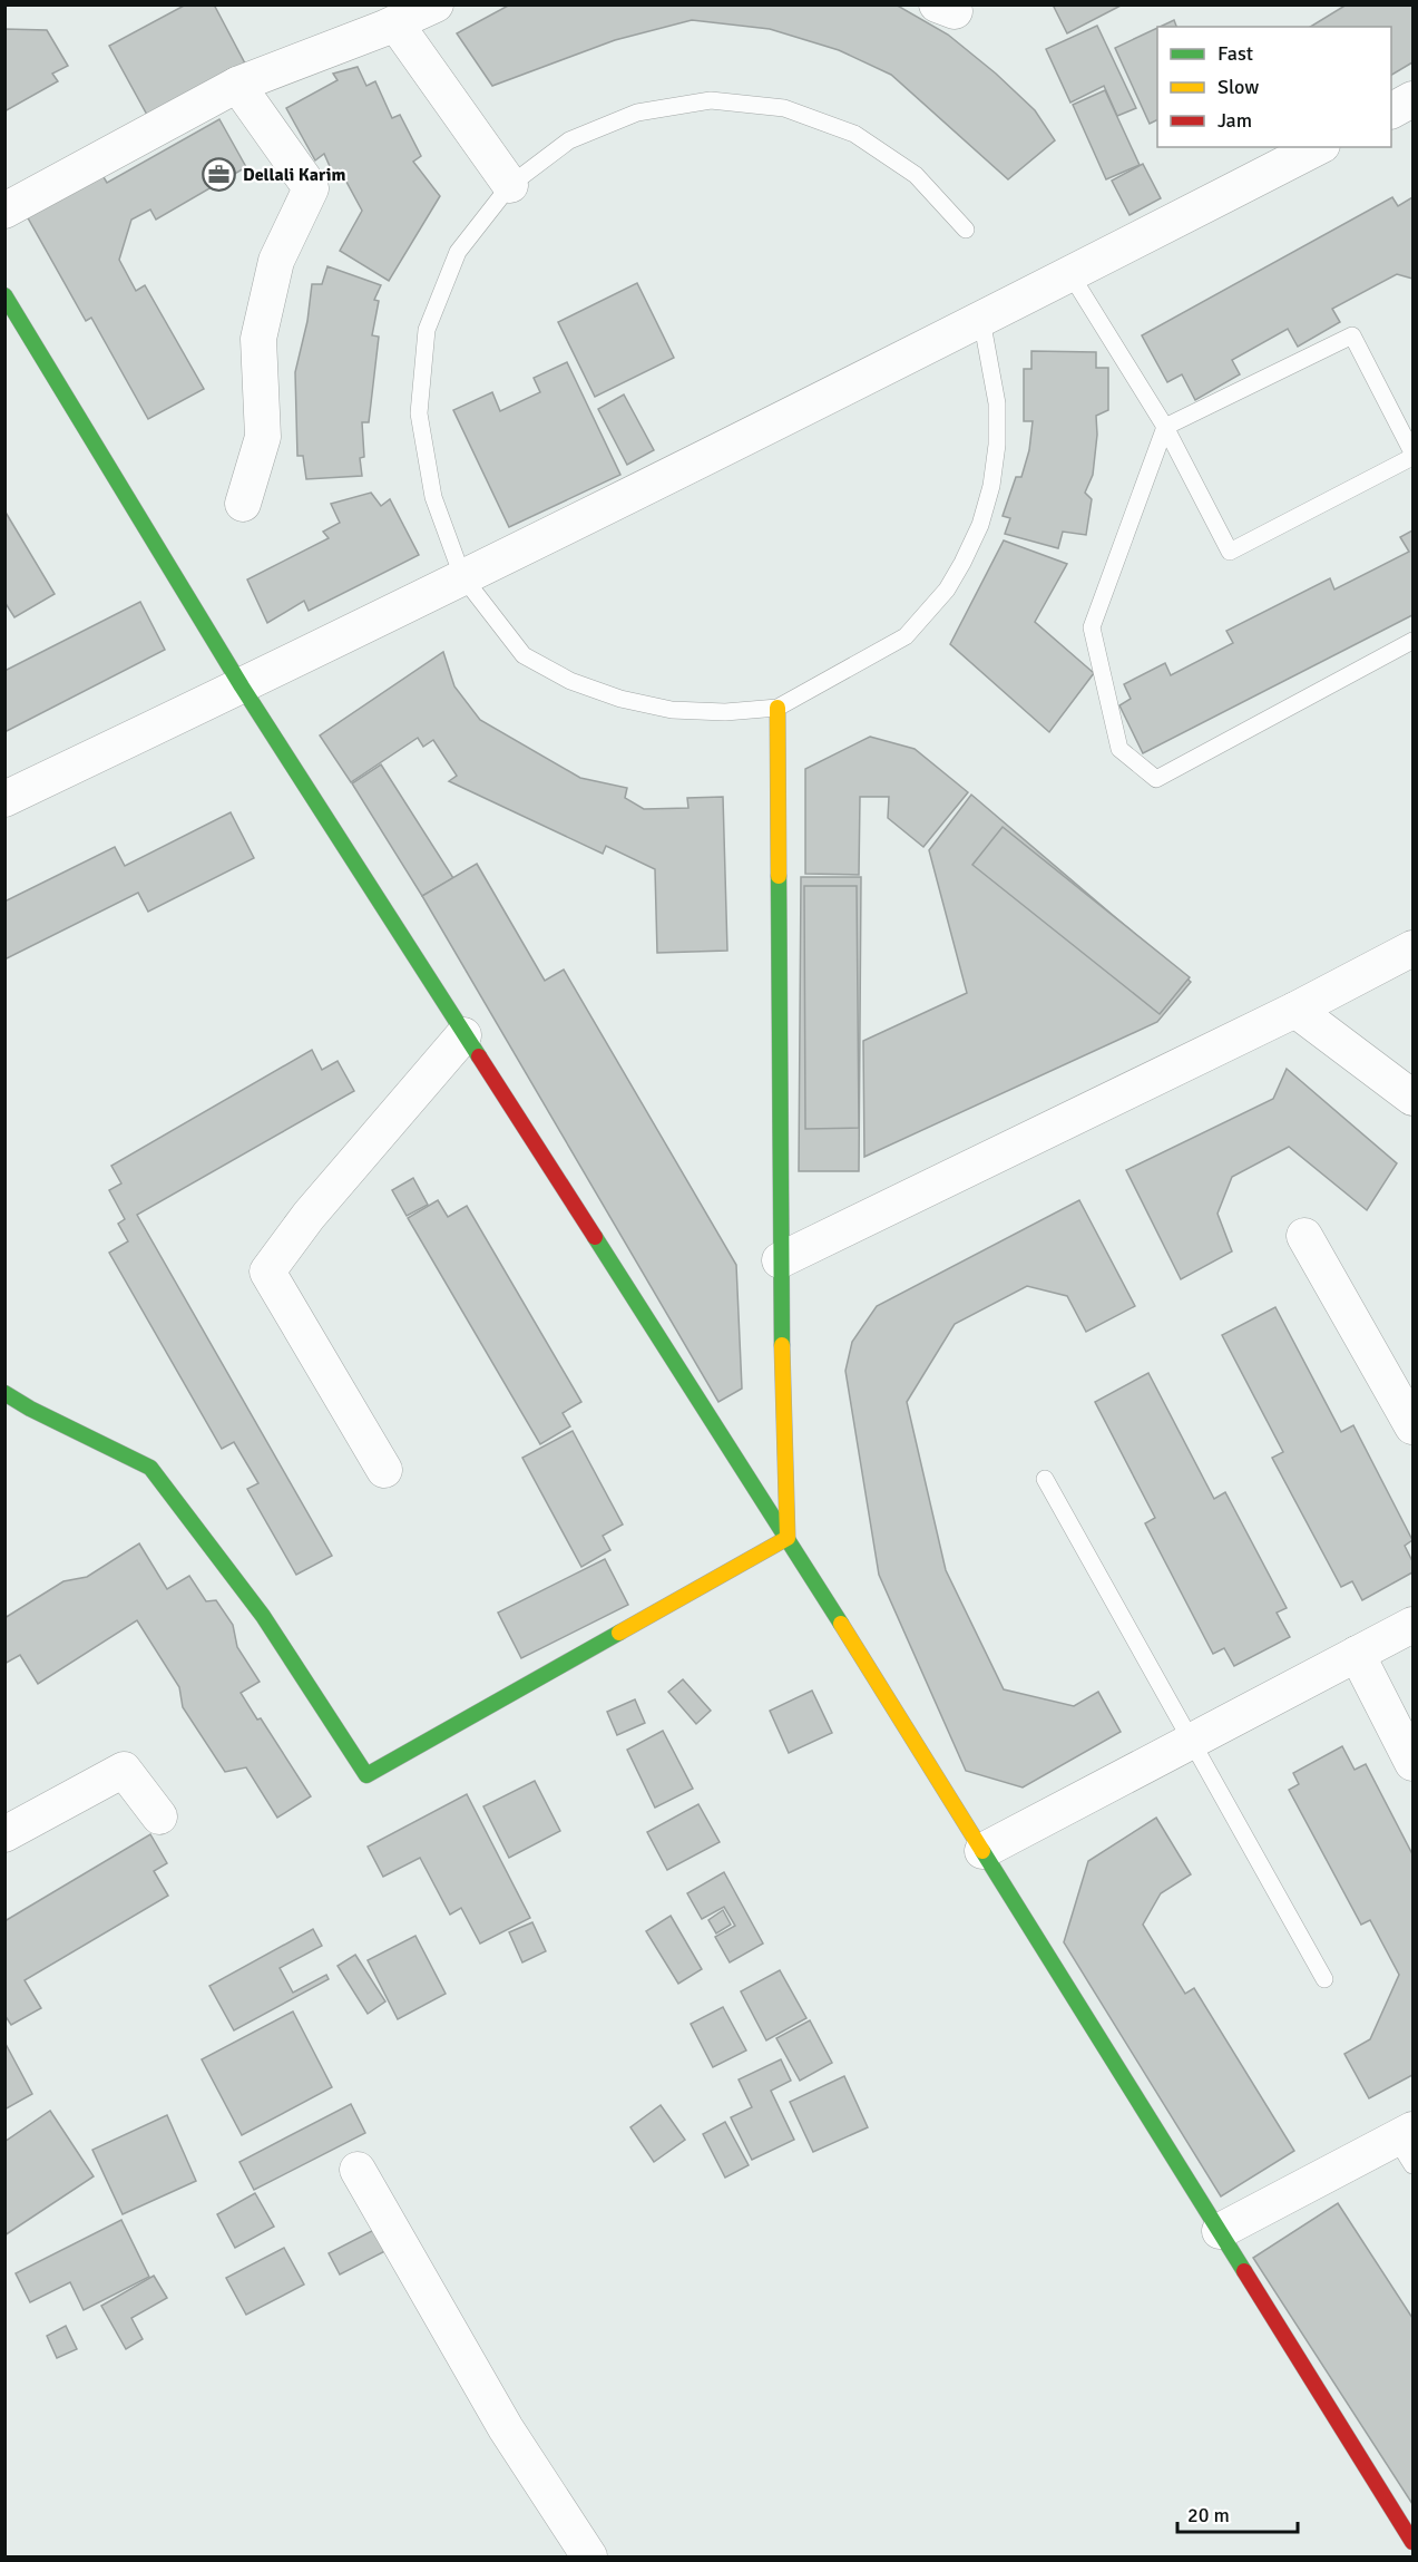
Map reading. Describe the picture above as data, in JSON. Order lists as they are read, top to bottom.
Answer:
{
  "places": {
    "office": ["Dellali Karim"]
  },
  "legend": ["Fast", "Slow", "Jam"],
  "scale_bar": "20 m"
}
